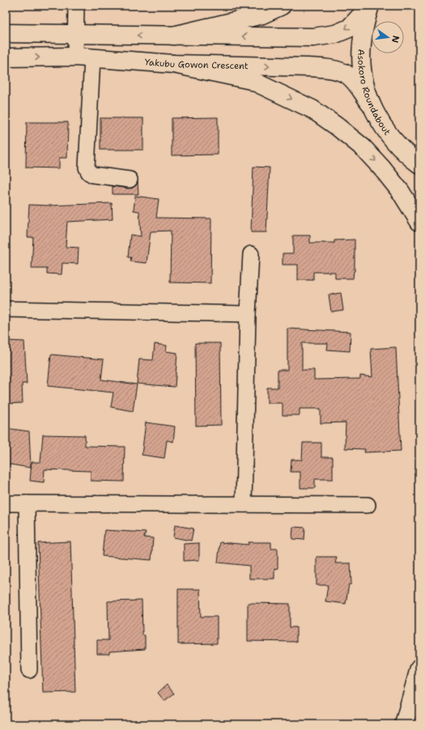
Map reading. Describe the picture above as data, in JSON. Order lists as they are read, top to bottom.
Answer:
{
  "streets": {
    "main road": ["Yakubu Gowon Crescent", "Asokoro Roundabout"]
  },
  "crossings": [
    ["Yakubu Gowon Crescent", "Asokoro Roundabout"]
  ],
  "north": "right"
}
